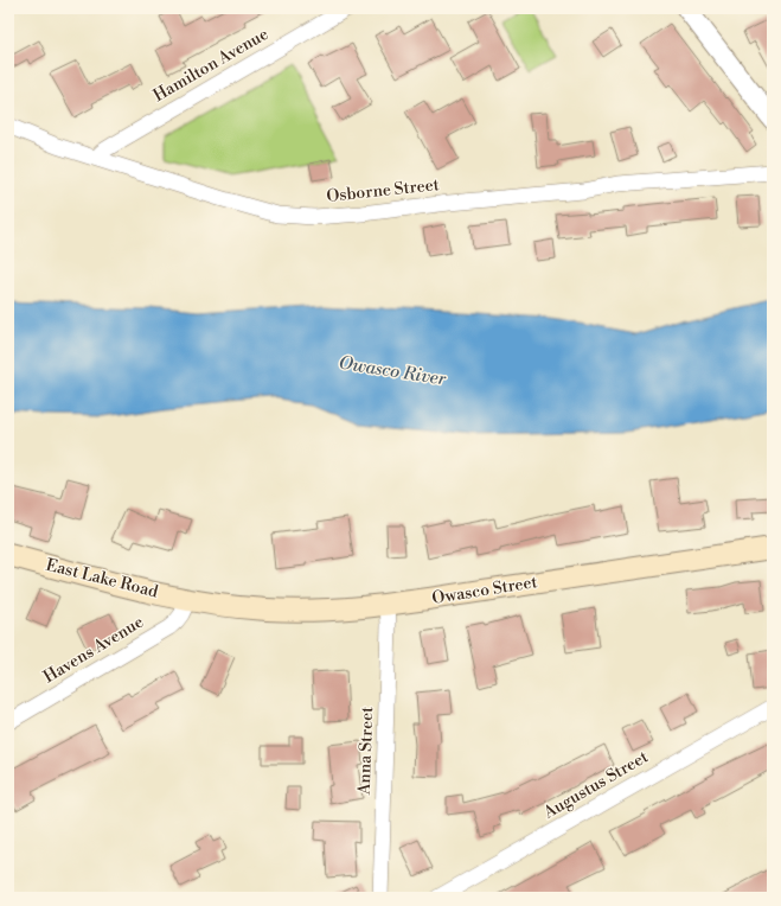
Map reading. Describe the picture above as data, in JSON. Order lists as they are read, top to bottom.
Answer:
{
  "streets": {
    "main road": ["East Lake Road", "Owasco Street"],
    "street": [
      "Hamilton Avenue",
      "Osborne Street",
      "Havens Avenue",
      "Anna Street",
      "Augustus Street"
    ]
  },
  "crossings": [
    ["Hamilton Avenue", "Osborne Street"],
    ["East Lake Road", "Owasco Street"],
    ["East Lake Road", "Havens Avenue"],
    ["Owasco Street", "Havens Avenue"],
    ["Owasco Street", "Anna Street"]
  ],
  "water": ["Owasco River"]
}
